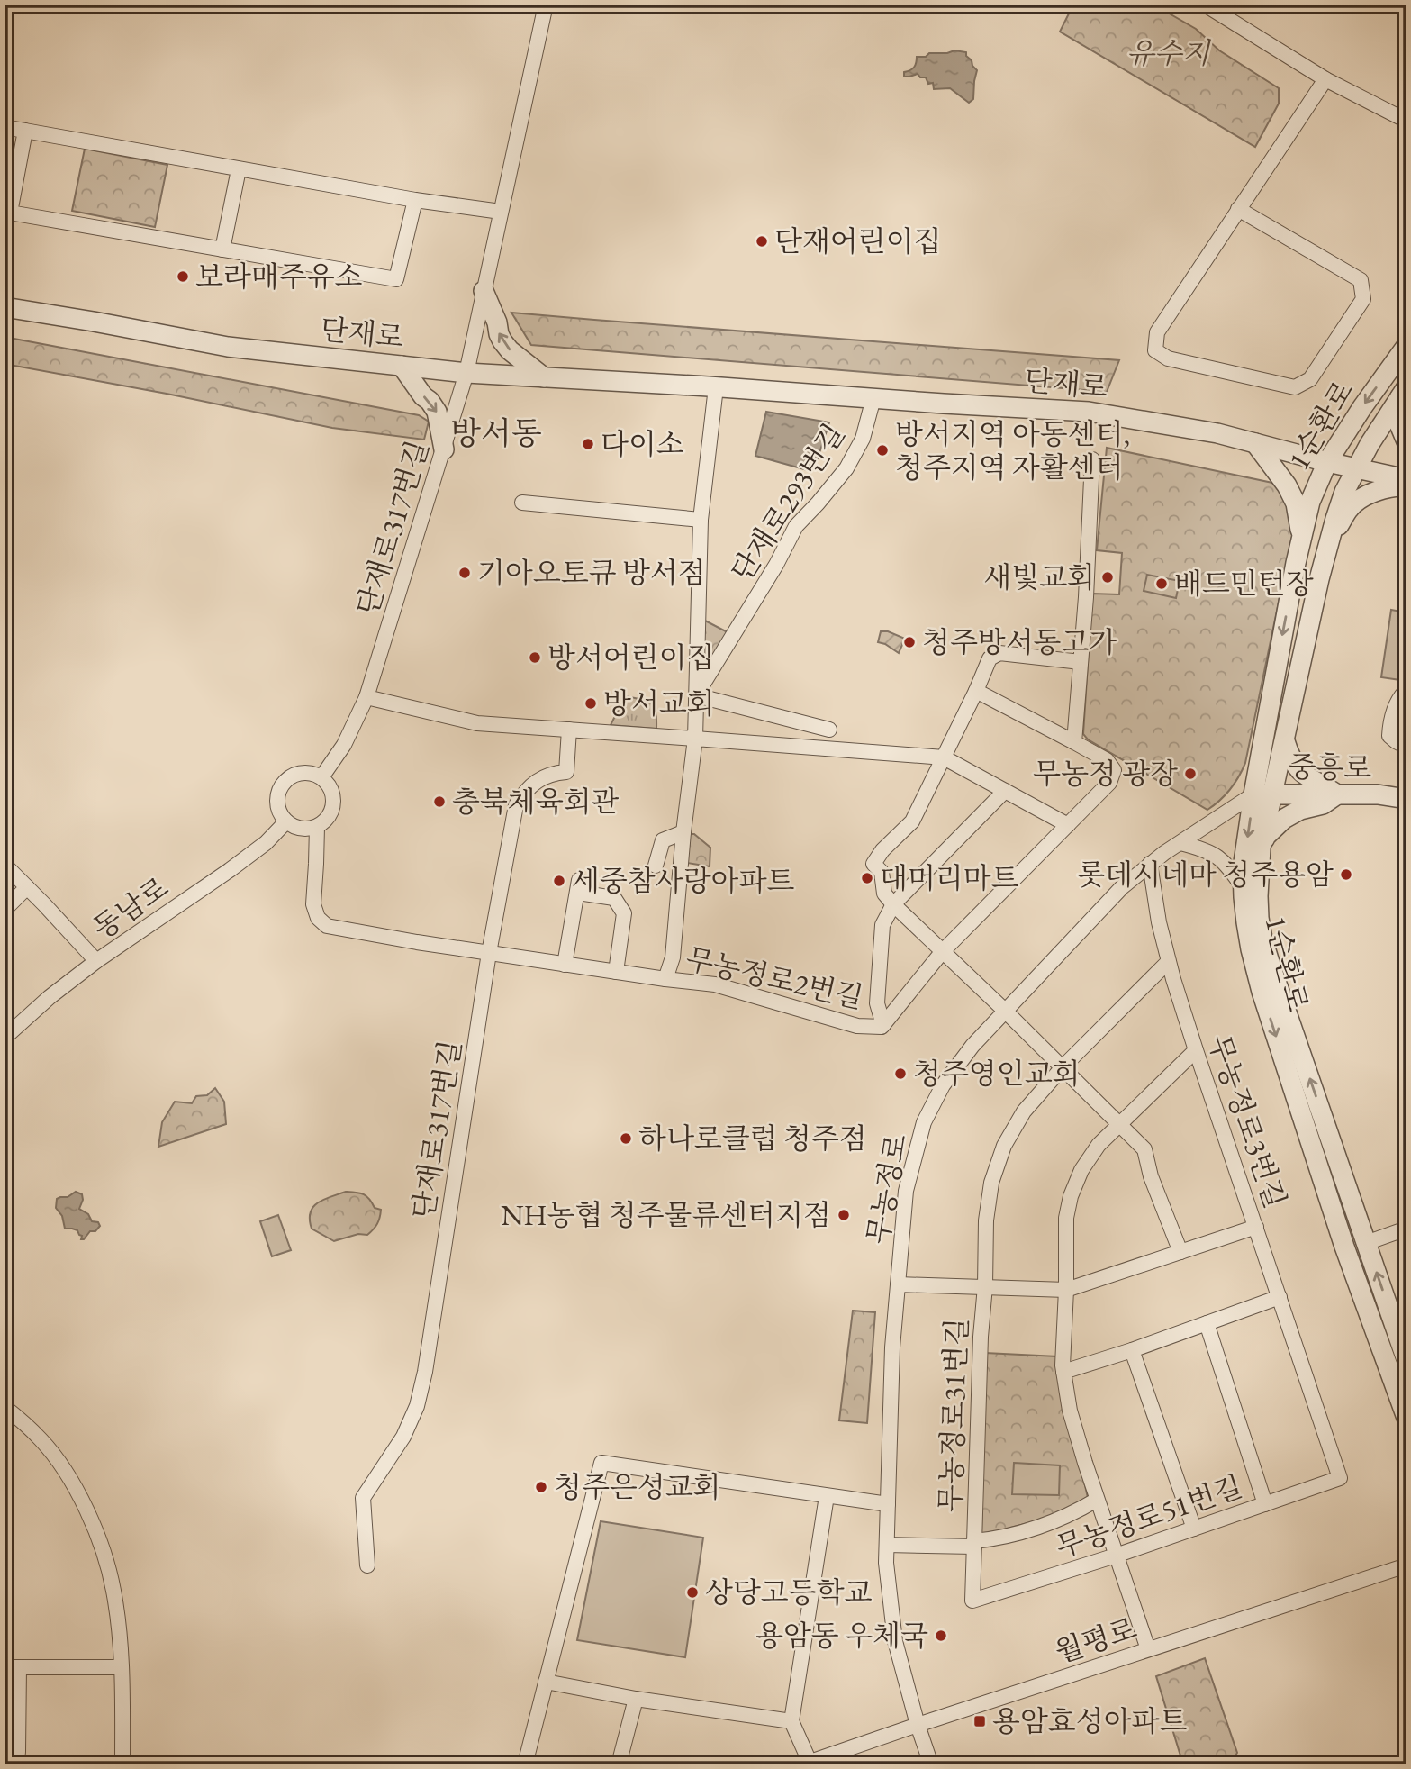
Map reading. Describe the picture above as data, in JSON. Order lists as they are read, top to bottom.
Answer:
{
  "streets": {
    "street": [
      "단재로",
      "1순환로",
      "단재로293번길",
      "단재로317번길",
      "중흥로",
      "동남로",
      "무농정로2번길",
      "무농정로3번길",
      "무농정로",
      "무농정로31번길",
      "무농정로51번길",
      "월평로"
    ]
  },
  "crossings": [
    ["단재로", "1순환로"],
    ["단재로", "단재로293번길"],
    ["단재로", "단재로317번길"],
    ["1순환로", "중흥로"],
    ["1순환로", "무농정로"],
    ["단재로293번길", "무농정로2번길"],
    ["단재로317번길", "동남로"],
    ["단재로317번길", "무농정로2번길"],
    ["중흥로", "무농정로"],
    ["무농정로3번길", "무농정로"],
    ["무농정로3번길", "무농정로31번길"],
    ["무농정로3번길", "무농정로51번길"],
    ["무농정로", "무농정로31번길"],
    ["무농정로", "월평로"],
    ["무농정로31번길", "무농정로51번길"]
  ],
  "districts": ["방서동"],
  "parks": ["유수지"],
  "places": {
    "other": [
      "단재어린이집",
      "보라매주유소",
      "다이소",
      "방서지역 아동센터, 청주지역 자활센터",
      "기아오토큐 방서점",
      "새빛교회",
      "배드민턴장",
      "청주방서동고가",
      "방서어린이집",
      "방서교회",
      "무농정 광장",
      "충북체육회관",
      "롯데시네마 청주용암",
      "대머리마트",
      "세중참사랑아파트",
      "청주영인교회",
      "하나로클럽 청주점",
      "NH농협 청주물류센터지점",
      "청주은성교회",
      "상당고등학교",
      "용암동 우체국"
    ],
    "transit": ["용암효성아파트"]
  }
}
